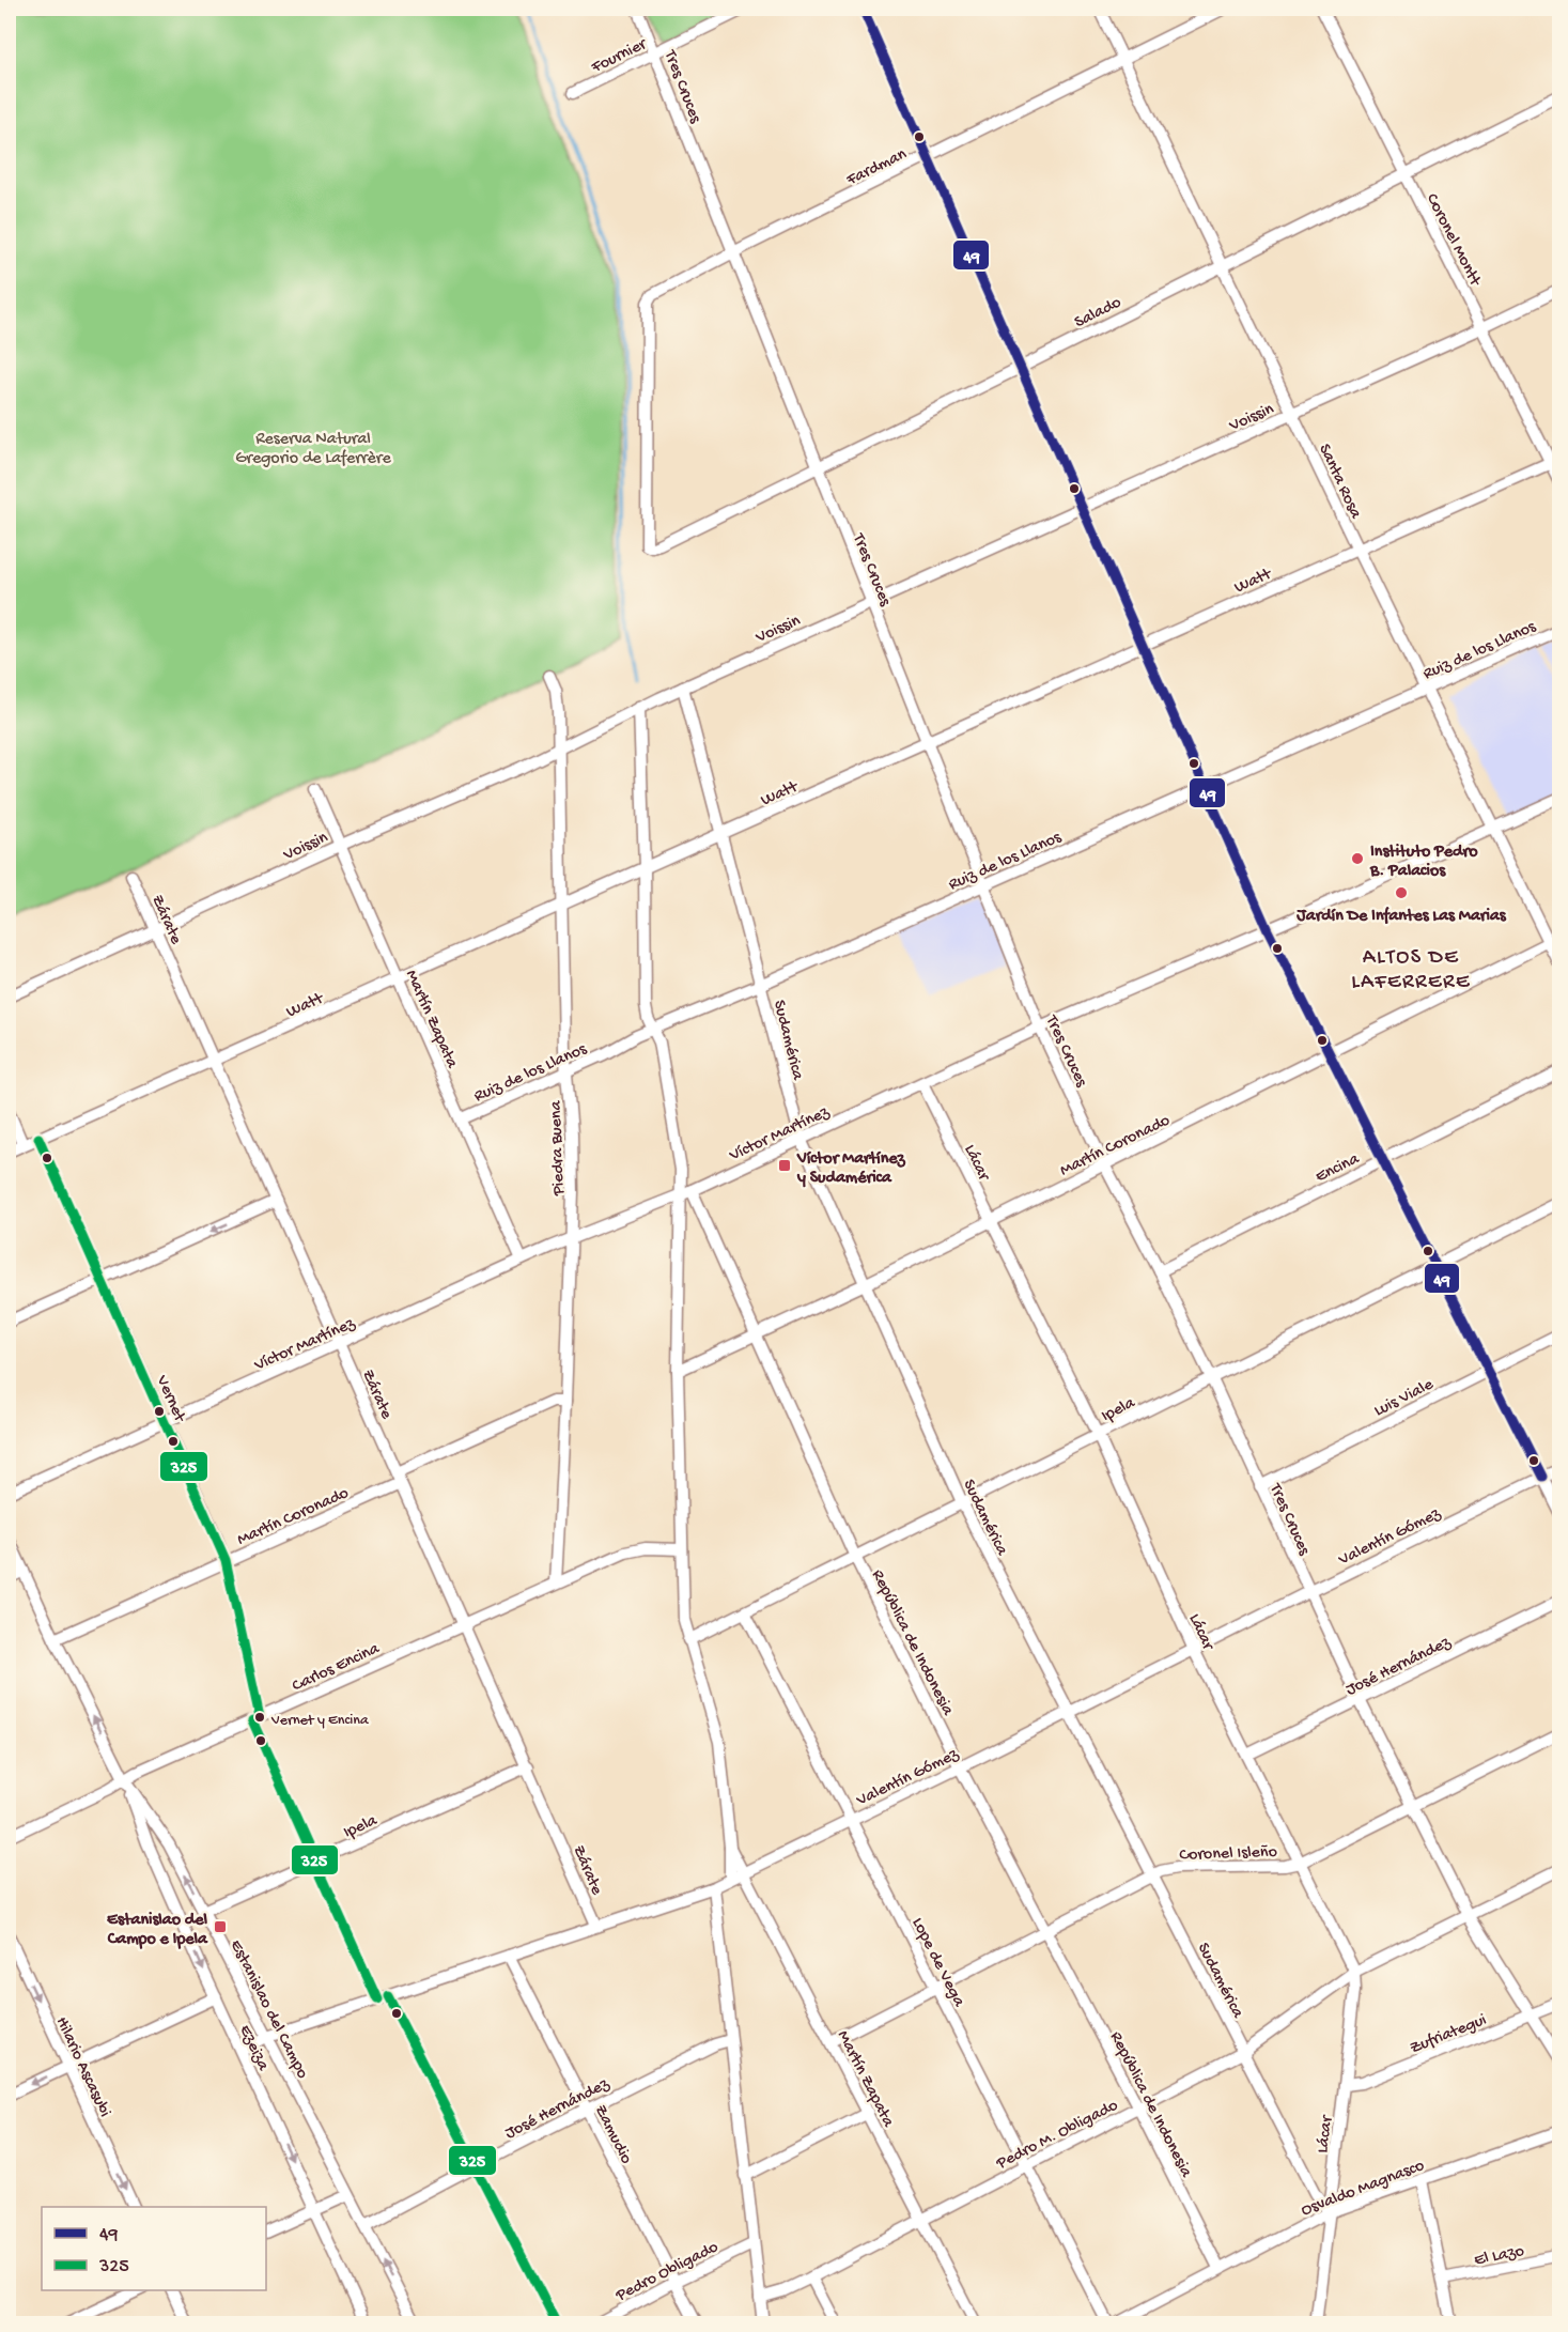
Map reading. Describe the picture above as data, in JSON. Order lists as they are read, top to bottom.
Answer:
{
  "streets": {
    "street": [
      "Fournier",
      "Tres Cruces",
      "Fardman",
      "Coronel Montt",
      "Salado",
      "Voissin",
      "Santa Rosa",
      "Watt",
      "Ruiz de los Llanos",
      "Zárate",
      "Martín Zapata",
      "Sudamérica",
      "Víctor Martínez",
      "Martín Coronado",
      "Piedra Buena",
      "Lácar",
      "Encina",
      "Luis Viale",
      "Vernet",
      "Ipela",
      "Valentín Gómez",
      "República de Indonesia",
      "José Hernández",
      "Carlos Encina",
      "Coronel Isleño",
      "Lope de Vega",
      "Estanislao del Campo",
      "Zufriategui",
      "Ezeiza",
      "Hilario Ascasubi",
      "Pedro M. Obligado",
      "Zamudio",
      "Osvaldo Magnasco",
      "El Lazo",
      "Pedro Obligado"
    ]
  },
  "crossings": [
    ["Fournier", "Tres Cruces"],
    ["Tres Cruces", "Fardman"],
    ["Tres Cruces", "Salado"],
    ["Tres Cruces", "Voissin"],
    ["Tres Cruces", "Watt"],
    ["Tres Cruces", "Ruiz de los Llanos"],
    ["Tres Cruces", "Víctor Martínez"],
    ["Tres Cruces", "Martín Coronado"],
    ["Tres Cruces", "Encina"],
    ["Tres Cruces", "Luis Viale"],
    ["Tres Cruces", "Ipela"],
    ["Tres Cruces", "Valentín Gómez"],
    ["Tres Cruces", "José Hernández"],
    ["Tres Cruces", "Coronel Isleño"],
    ["Tres Cruces", "Zufriategui"],
    ["Tres Cruces", "Pedro M. Obligado"],
    ["Fardman", "Salado"],
    ["Fardman", "Santa Rosa"],
    ["Coronel Montt", "Salado"],
    ["Coronel Montt", "Voissin"],
    ["Coronel Montt", "Watt"],
    ["Salado", "Santa Rosa"],
    ["Voissin", "Santa Rosa"],
    ["Voissin", "Zárate"],
    ["Voissin", "Martín Zapata"],
    ["Voissin", "Sudamérica"],
    ["Voissin", "Piedra Buena"],
    ["Santa Rosa", "Watt"],
    ["Santa Rosa", "Ruiz de los Llanos"],
    ["Santa Rosa", "Víctor Martínez"],
    ["Santa Rosa", "Martín Coronado"],
    ["Watt", "Zárate"],
    ["Watt", "Martín Zapata"],
    ["Watt", "Sudamérica"],
    ["Watt", "Piedra Buena"],
    ["Watt", "Vernet"],
    ["Ruiz de los Llanos", "Martín Zapata"],
    ["Ruiz de los Llanos", "Sudamérica"],
    ["Ruiz de los Llanos", "Piedra Buena"],
    ["Zárate", "Víctor Martínez"],
    ["Zárate", "Martín Coronado"],
    ["Zárate", "Ipela"],
    ["Zárate", "Valentín Gómez"],
    ["Zárate", "Carlos Encina"],
    ["Martín Zapata", "Víctor Martínez"],
    ["Martín Zapata", "Valentín Gómez"],
    ["Martín Zapata", "Coronel Isleño"],
    ["Martín Zapata", "Pedro M. Obligado"],
    ["Sudamérica", "Víctor Martínez"],
    ["Sudamérica", "Martín Coronado"],
    ["Sudamérica", "Lácar"],
    ["Sudamérica", "Ipela"],
    ["Sudamérica", "Valentín Gómez"],
    ["Sudamérica", "Coronel Isleño"],
    ["Sudamérica", "Pedro M. Obligado"],
    ["Sudamérica", "Osvaldo Magnasco"],
    ["Víctor Martínez", "Piedra Buena"],
    ["Víctor Martínez", "Lácar"],
    ["Víctor Martínez", "Vernet"],
    ["Víctor Martínez", "República de Indonesia"],
    ["Martín Coronado", "Piedra Buena"],
    ["Martín Coronado", "Lácar"],
    ["Martín Coronado", "Vernet"],
    ["Martín Coronado", "República de Indonesia"],
    ["Martín Coronado", "Estanislao del Campo"],
    ["Piedra Buena", "Carlos Encina"],
    ["Lácar", "Ipela"],
    ["Lácar", "Valentín Gómez"],
    ["Lácar", "José Hernández"],
    ["Lácar", "Coronel Isleño"],
    ["Lácar", "Zufriategui"],
    ["Lácar", "Pedro M. Obligado"],
    ["Lácar", "Osvaldo Magnasco"],
    ["Vernet", "Ipela"],
    ["Vernet", "Valentín Gómez"],
    ["Vernet", "José Hernández"],
    ["Vernet", "Carlos Encina"],
    ["Ipela", "República de Indonesia"],
    ["Ipela", "Lope de Vega"],
    ["Ipela", "Estanislao del Campo"],
    ["Valentín Gómez", "República de Indonesia"],
    ["Valentín Gómez", "Lope de Vega"],
    ["Valentín Gómez", "Estanislao del Campo"],
    ["Valentín Gómez", "Ezeiza"],
    ["Valentín Gómez", "Zamudio"],
    ["República de Indonesia", "Coronel Isleño"],
    ["República de Indonesia", "Pedro M. Obligado"],
    ["República de Indonesia", "Osvaldo Magnasco"],
    ["José Hernández", "Estanislao del Campo"],
    ["José Hernández", "Zamudio"],
    ["Carlos Encina", "Estanislao del Campo"],
    ["Carlos Encina", "Ezeiza"],
    ["Coronel Isleño", "Lope de Vega"],
    ["Lope de Vega", "Pedro M. Obligado"],
    ["Estanislao del Campo", "Ezeiza"],
    ["Zamudio", "Pedro Obligado"]
  ],
  "one_way": ["Estanislao del Campo", "Ezeiza", "Hilario Ascasubi"],
  "districts": ["ALTOS DE LAFERRERE"],
  "parks": ["Reserva Natural Gregorio de Laferrère"],
  "places": {
    "other": ["Instituto Pedro B. Palacios", "Jardín De Infantes Las Marias", "Vernet y Encina"],
    "transit": ["Víctor Martínez y Sudamérica", "Estanislao del Campo e Ipela"]
  },
  "lines": ["transit line 49", "transit line 325"],
  "legend": ["49", "325"]
}
